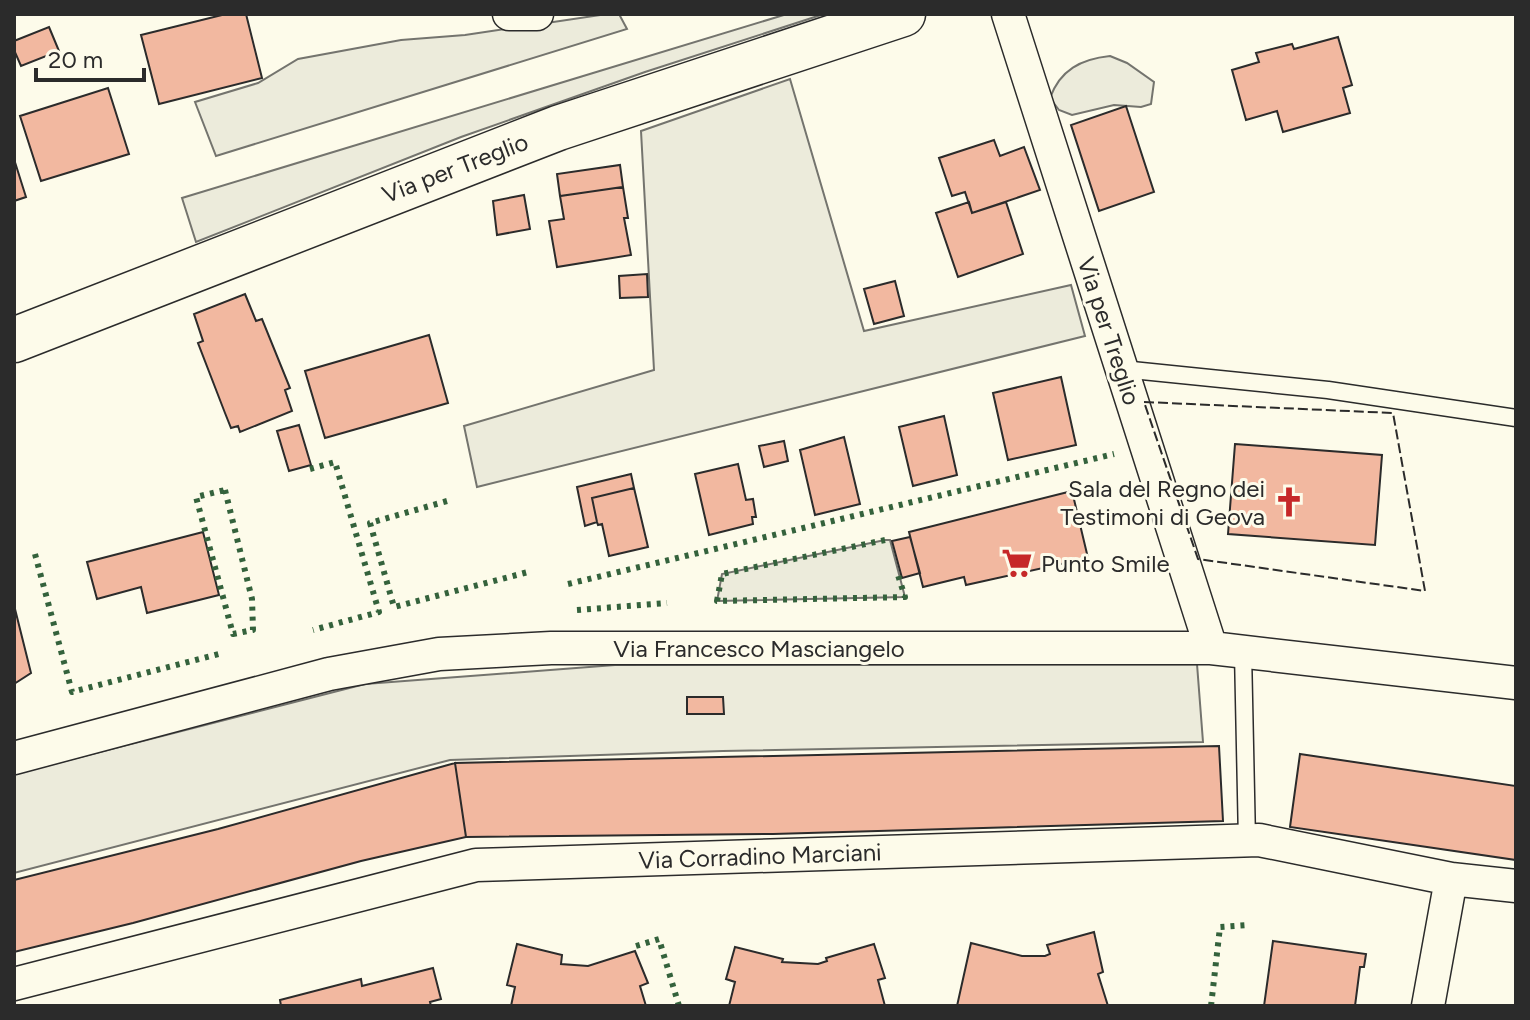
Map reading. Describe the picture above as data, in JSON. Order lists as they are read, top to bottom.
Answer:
{
  "streets": {
    "main road": ["Via per Treglio"],
    "street": ["Via Francesco Masciangelo", "Via Corradino Marciani"]
  },
  "crossings": [
    ["Via per Treglio", "Via Francesco Masciangelo"]
  ],
  "places": {
    "church": ["Sala del Regno dei Testimoni di Geova"],
    "supermarket": ["Punto Smile"]
  },
  "scale_bar": "20 m"
}
